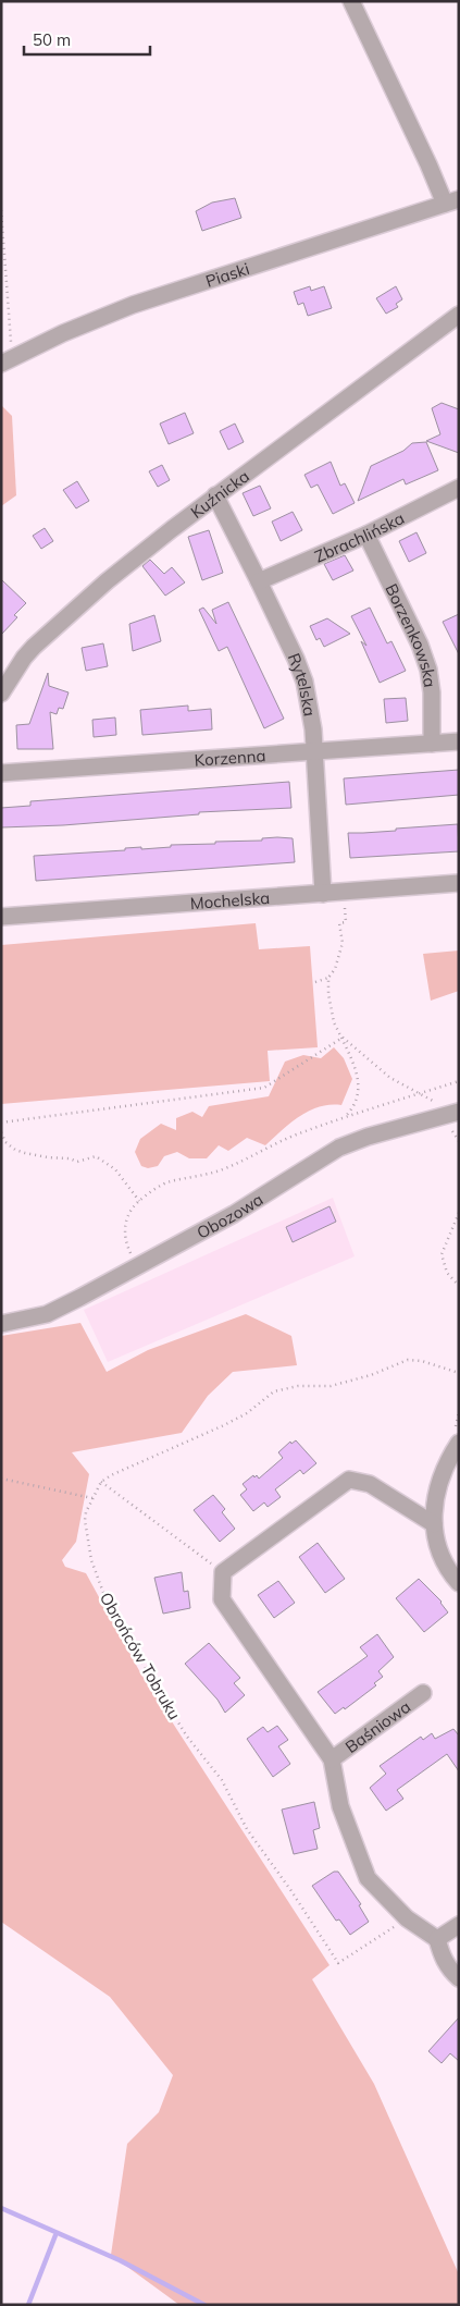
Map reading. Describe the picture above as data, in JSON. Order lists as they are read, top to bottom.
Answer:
{
  "streets": {
    "street": [
      "Piaski",
      "Kuźnicka",
      "Zbrachlińska",
      "Borzenkowska",
      "Rytelska",
      "Korzenna",
      "Mochelska",
      "Obozowa",
      "Baśniowa"
    ],
    "path": ["Obrońców Tobruku"]
  },
  "crossings": [
    ["Kuźnicka", "Rytelska"],
    ["Zbrachlińska", "Borzenkowska"],
    ["Zbrachlińska", "Rytelska"],
    ["Borzenkowska", "Korzenna"],
    ["Rytelska", "Korzenna"],
    ["Rytelska", "Mochelska"]
  ],
  "scale_bar": "50 m"
}
